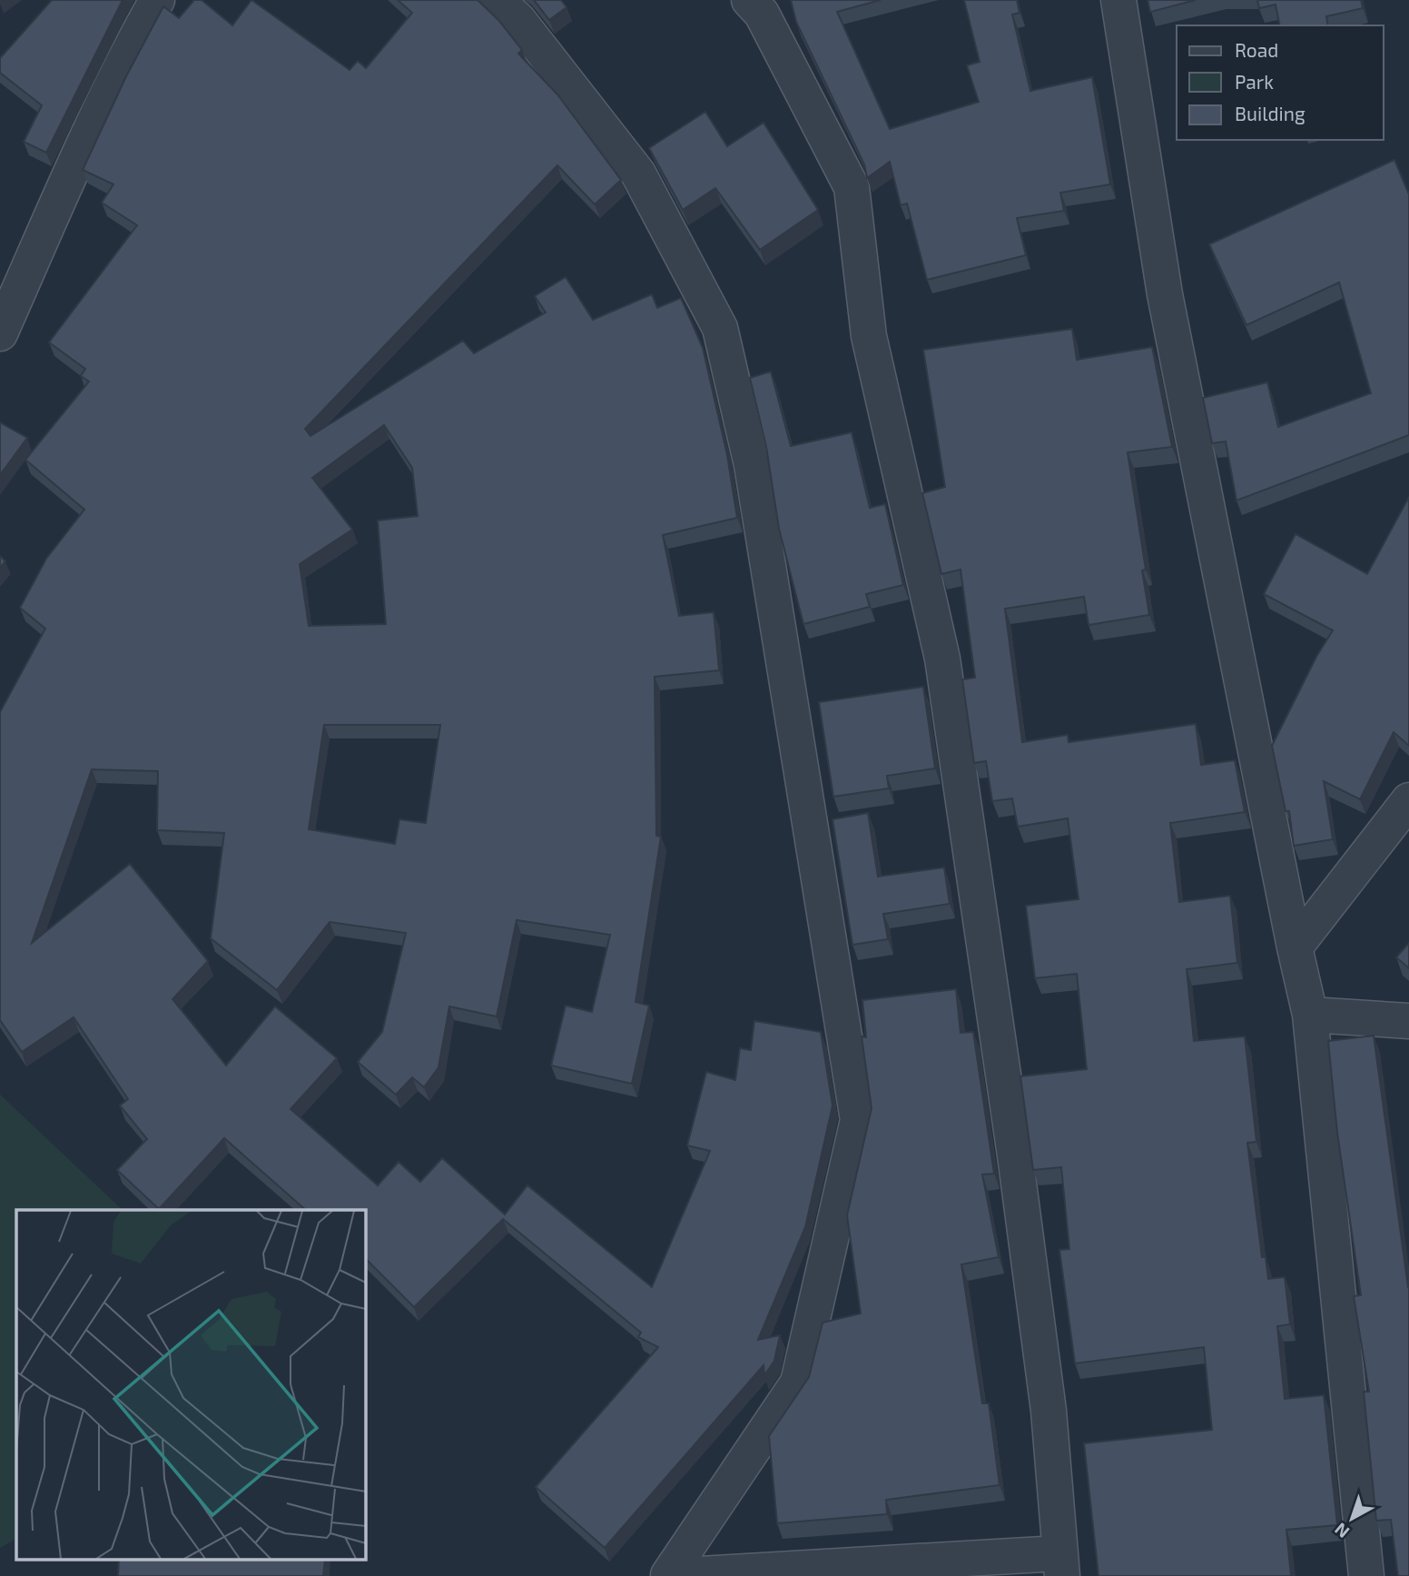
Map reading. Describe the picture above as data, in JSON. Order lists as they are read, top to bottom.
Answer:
{
  "legend": ["Road", "Park", "Building"],
  "north": "bottom left"
}
